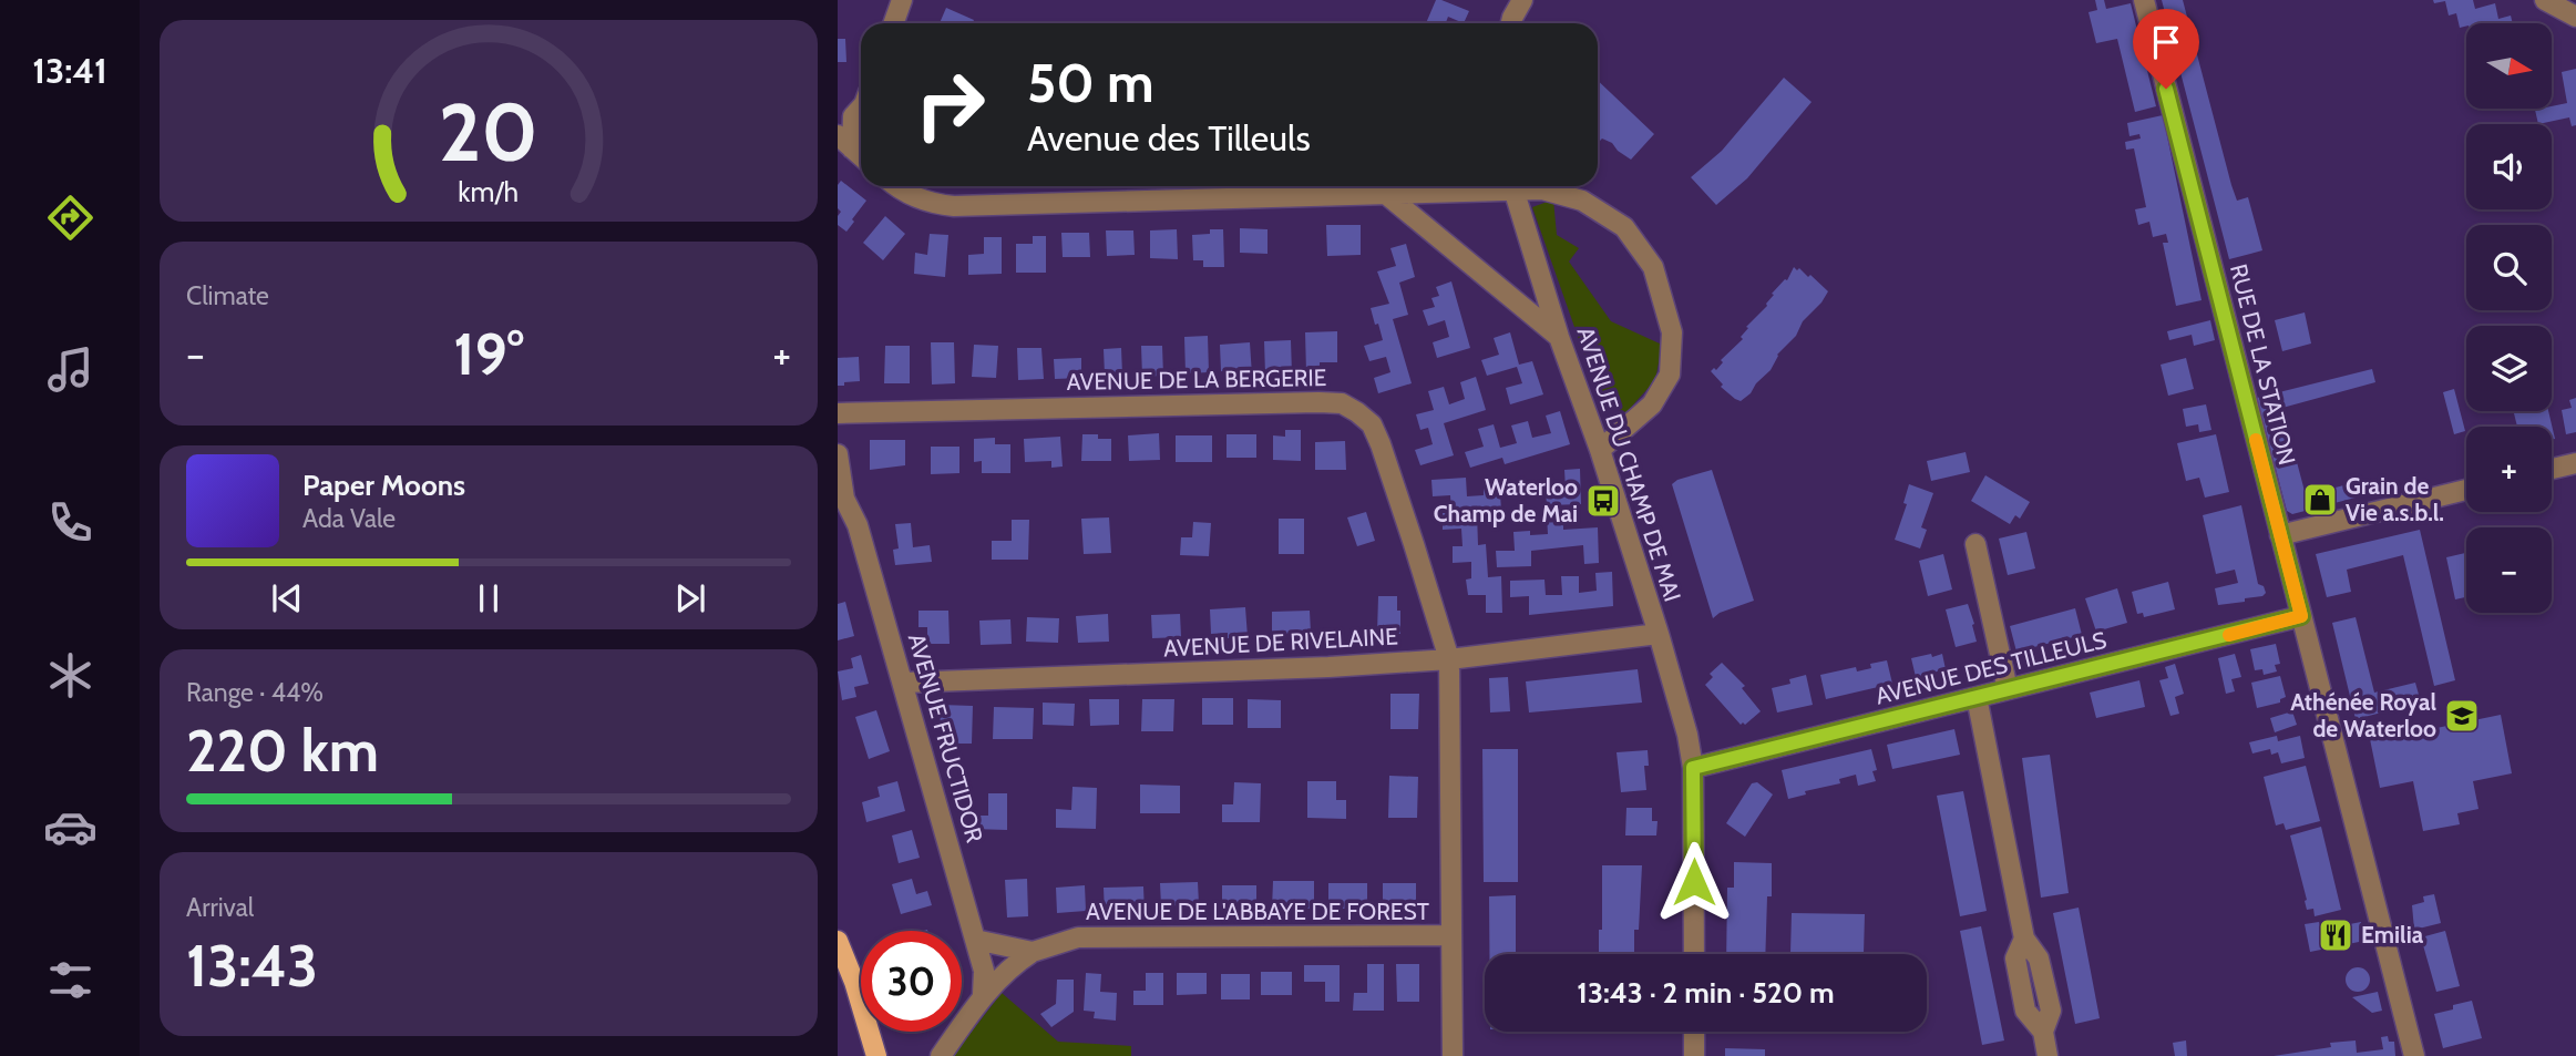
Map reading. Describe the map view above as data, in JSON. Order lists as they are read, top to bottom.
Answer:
{
  "streets": {
    "street": [
      "RUE DE LA STATION",
      "AVENUE DE LA BERGERIE",
      "AVENUE DU CHAMP DE MAI",
      "AVENUE DE RIVELAINE",
      "AVENUE DES TILLEULS",
      "AVENUE FRUCTIDOR",
      "AVENUE DE L'ABBAYE DE FOREST"
    ]
  },
  "crossings": [
    ["RUE DE LA STATION", "AVENUE DES TILLEULS"],
    ["AVENUE DE LA BERGERIE", "AVENUE DE RIVELAINE"],
    ["AVENUE DE LA BERGERIE", "AVENUE DE L'ABBAYE DE FOREST"],
    ["AVENUE DU CHAMP DE MAI", "AVENUE DE RIVELAINE"],
    ["AVENUE DU CHAMP DE MAI", "AVENUE DES TILLEULS"],
    ["AVENUE DE RIVELAINE", "AVENUE FRUCTIDOR"],
    ["AVENUE FRUCTIDOR", "AVENUE DE L'ABBAYE DE FOREST"]
  ],
  "places": {
    "shop": ["Grain de Vie a.s.b.l."],
    "bus stop": ["Waterloo Champ de Mai"],
    "school or university": ["Athénée Royal de Waterloo"],
    "restaurant": ["Emilia"]
  },
  "north": "right",
  "page": {
    "tabs": "13:41",
    "map_buttons": ["+", "−"],
    "turn": ["50 m", "Avenue des Tilleuls"],
    "tile": [
      "Climate",
      ["Range · 44%", "220 km"],
      ["Arrival", "13:43"]
    ],
    "heat": ["−", "19°", "+"],
    "song": ["Paper Moons", "Ada Vale"],
    "limit": "30",
    "trip": "13:43 · 2 min · 520 m",
    "gauge": ["20", "km/h"]
  }
}
